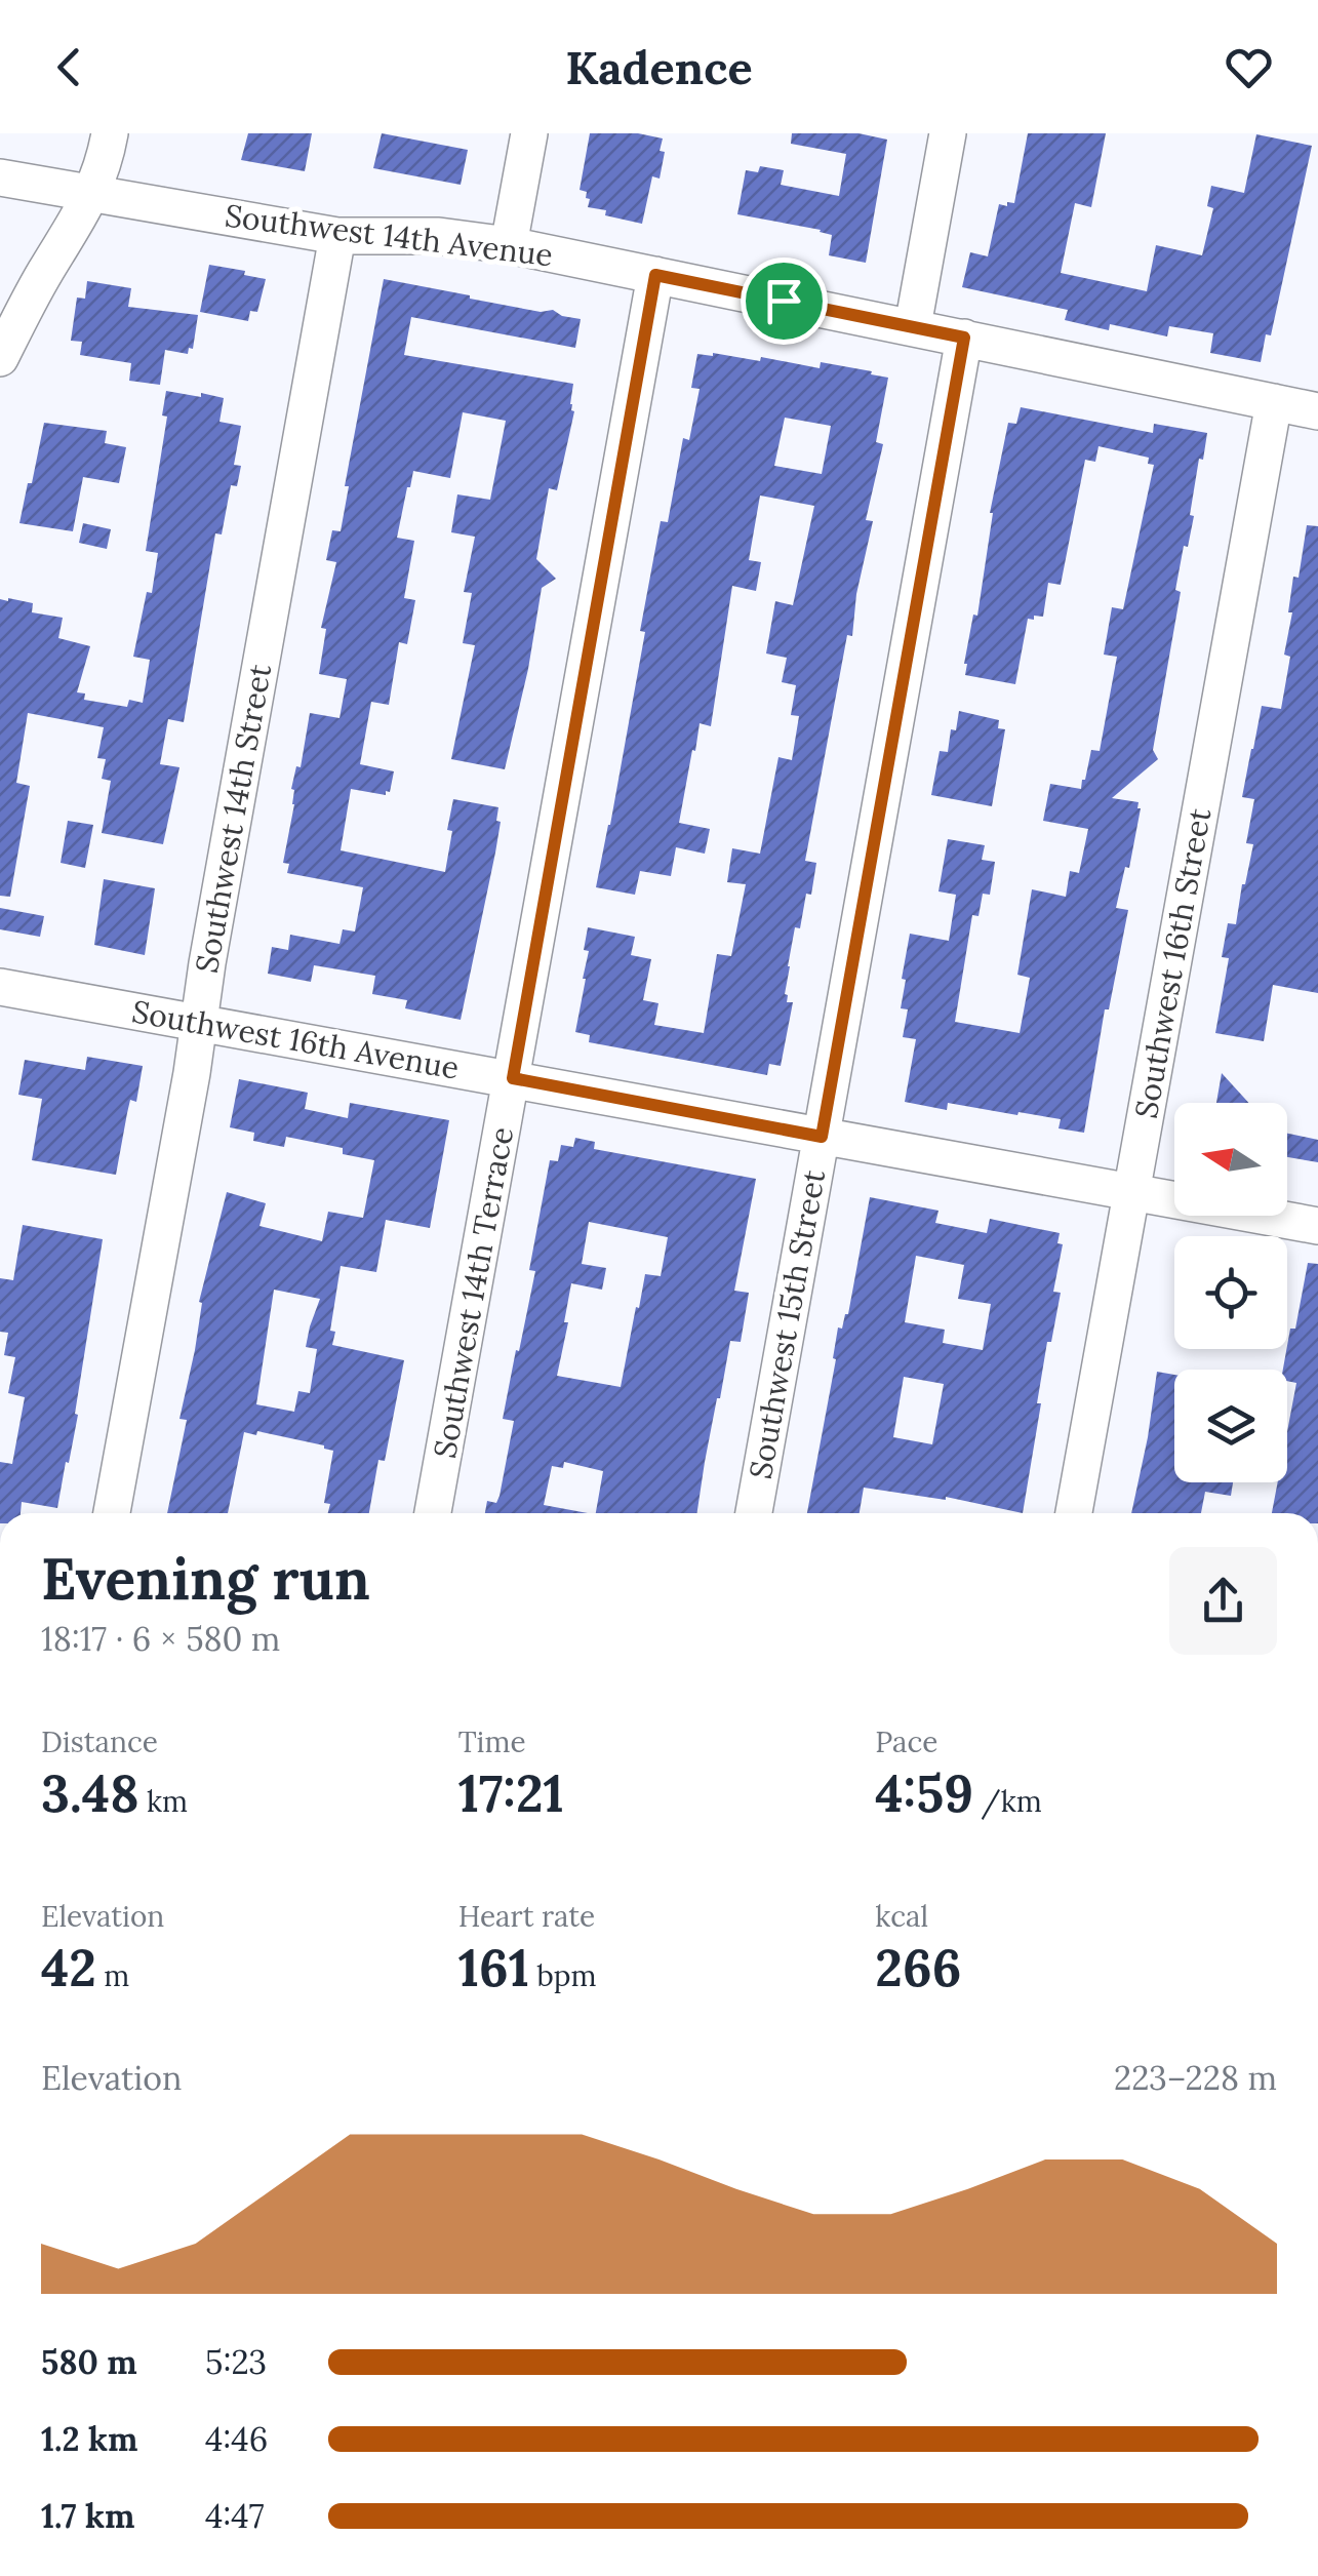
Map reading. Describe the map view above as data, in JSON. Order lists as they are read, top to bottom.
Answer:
{
  "streets": {
    "street": [
      "Southwest 14th Avenue",
      "Southwest 14th Street",
      "Southwest 16th Street",
      "Southwest 16th Avenue",
      "Southwest 14th Terrace",
      "Southwest 15th Street"
    ]
  },
  "crossings": [
    ["Southwest 14th Avenue", "Southwest 14th Street"],
    ["Southwest 14th Avenue", "Southwest 16th Street"],
    ["Southwest 14th Avenue", "Southwest 14th Terrace"],
    ["Southwest 14th Avenue", "Southwest 15th Street"],
    ["Southwest 14th Street", "Southwest 16th Avenue"],
    ["Southwest 16th Street", "Southwest 16th Avenue"],
    ["Southwest 16th Avenue", "Southwest 14th Terrace"],
    ["Southwest 16th Avenue", "Southwest 15th Street"]
  ],
  "north": "left",
  "page": {
    "header": "Kadence",
    "heading": ["Evening run", "18:17 · 6 × 580 m"],
    "stats": [
      ["Distance", "3.48 km"],
      ["Time", "17:21"],
      ["Pace", "4:59 /km"],
      ["Elevation", "42 m"],
      ["Heart rate", "161 bpm"],
      ["kcal", "266"]
    ],
    "chart": ["Elevation", "223–228 m"],
    "list": [
      {
        "name": "580 m",
        "note": "5:23"
      },
      {
        "name": "1.2 km",
        "note": "4:46"
      },
      {
        "name": "1.7 km",
        "note": "4:47"
      }
    ]
  }
}
